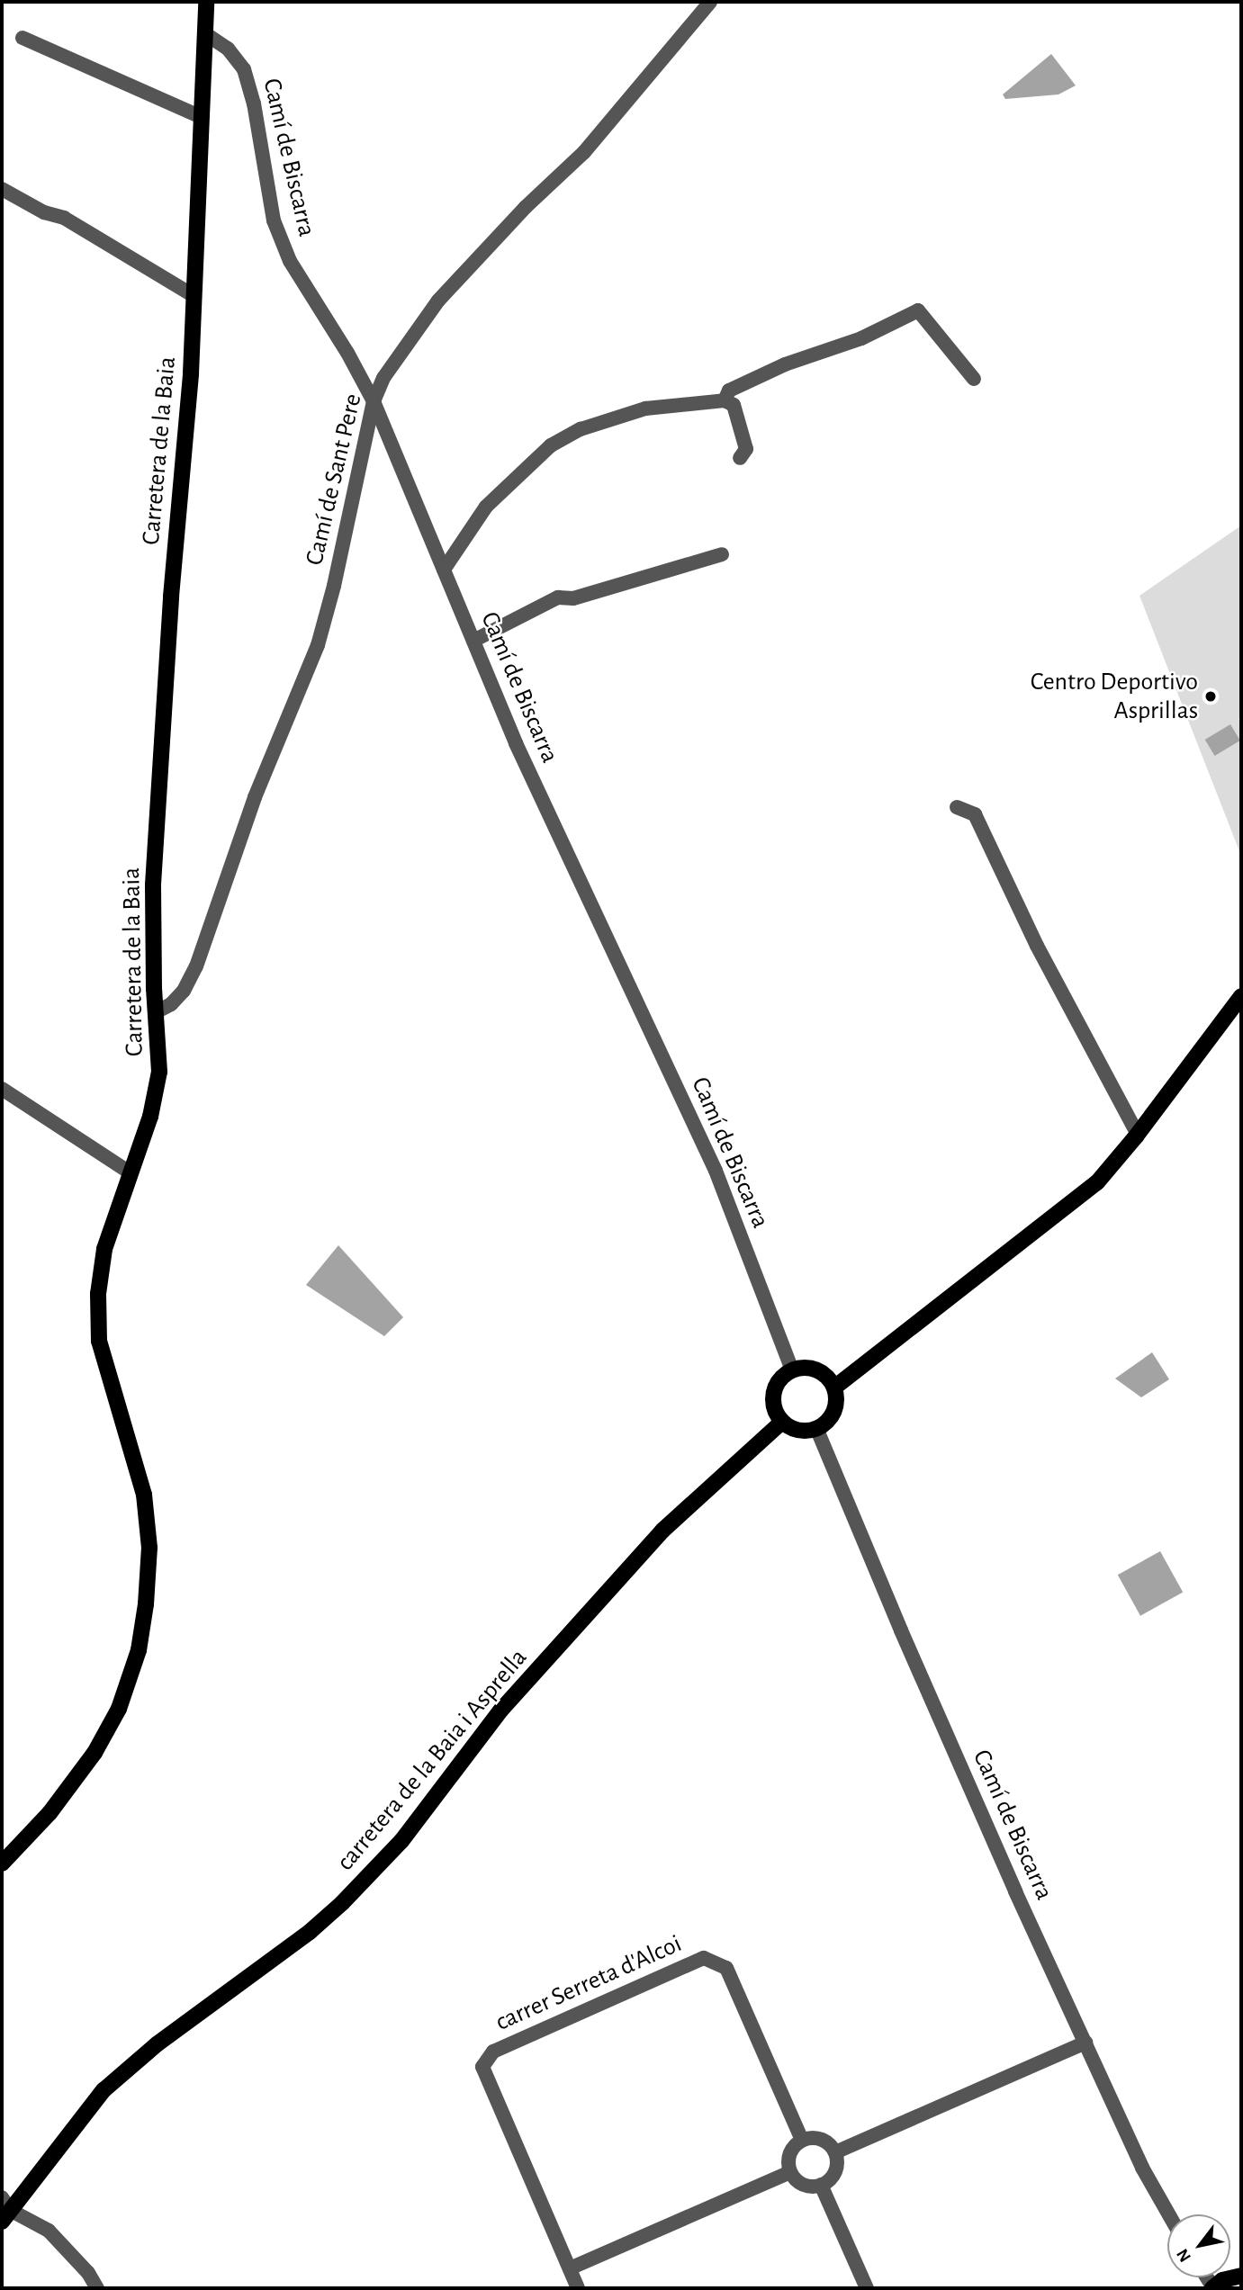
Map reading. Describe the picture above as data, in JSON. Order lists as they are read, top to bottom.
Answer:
{
  "streets": {
    "main road": ["Carretera de la Baia", "carretera de la Baia i Asprella"],
    "street": ["Camí de Biscarra", "Camí de Sant Pere", "carrer Serreta d'Alcoi"]
  },
  "crossings": [
    ["Camí de Biscarra", "Carretera de la Baia"],
    ["Camí de Biscarra", "Camí de Sant Pere"],
    ["Camí de Biscarra", "carretera de la Baia i Asprella"],
    ["Carretera de la Baia", "Camí de Sant Pere"]
  ],
  "places": ["Centro Deportivo Asprillas"],
  "north": "bottom left"
}
